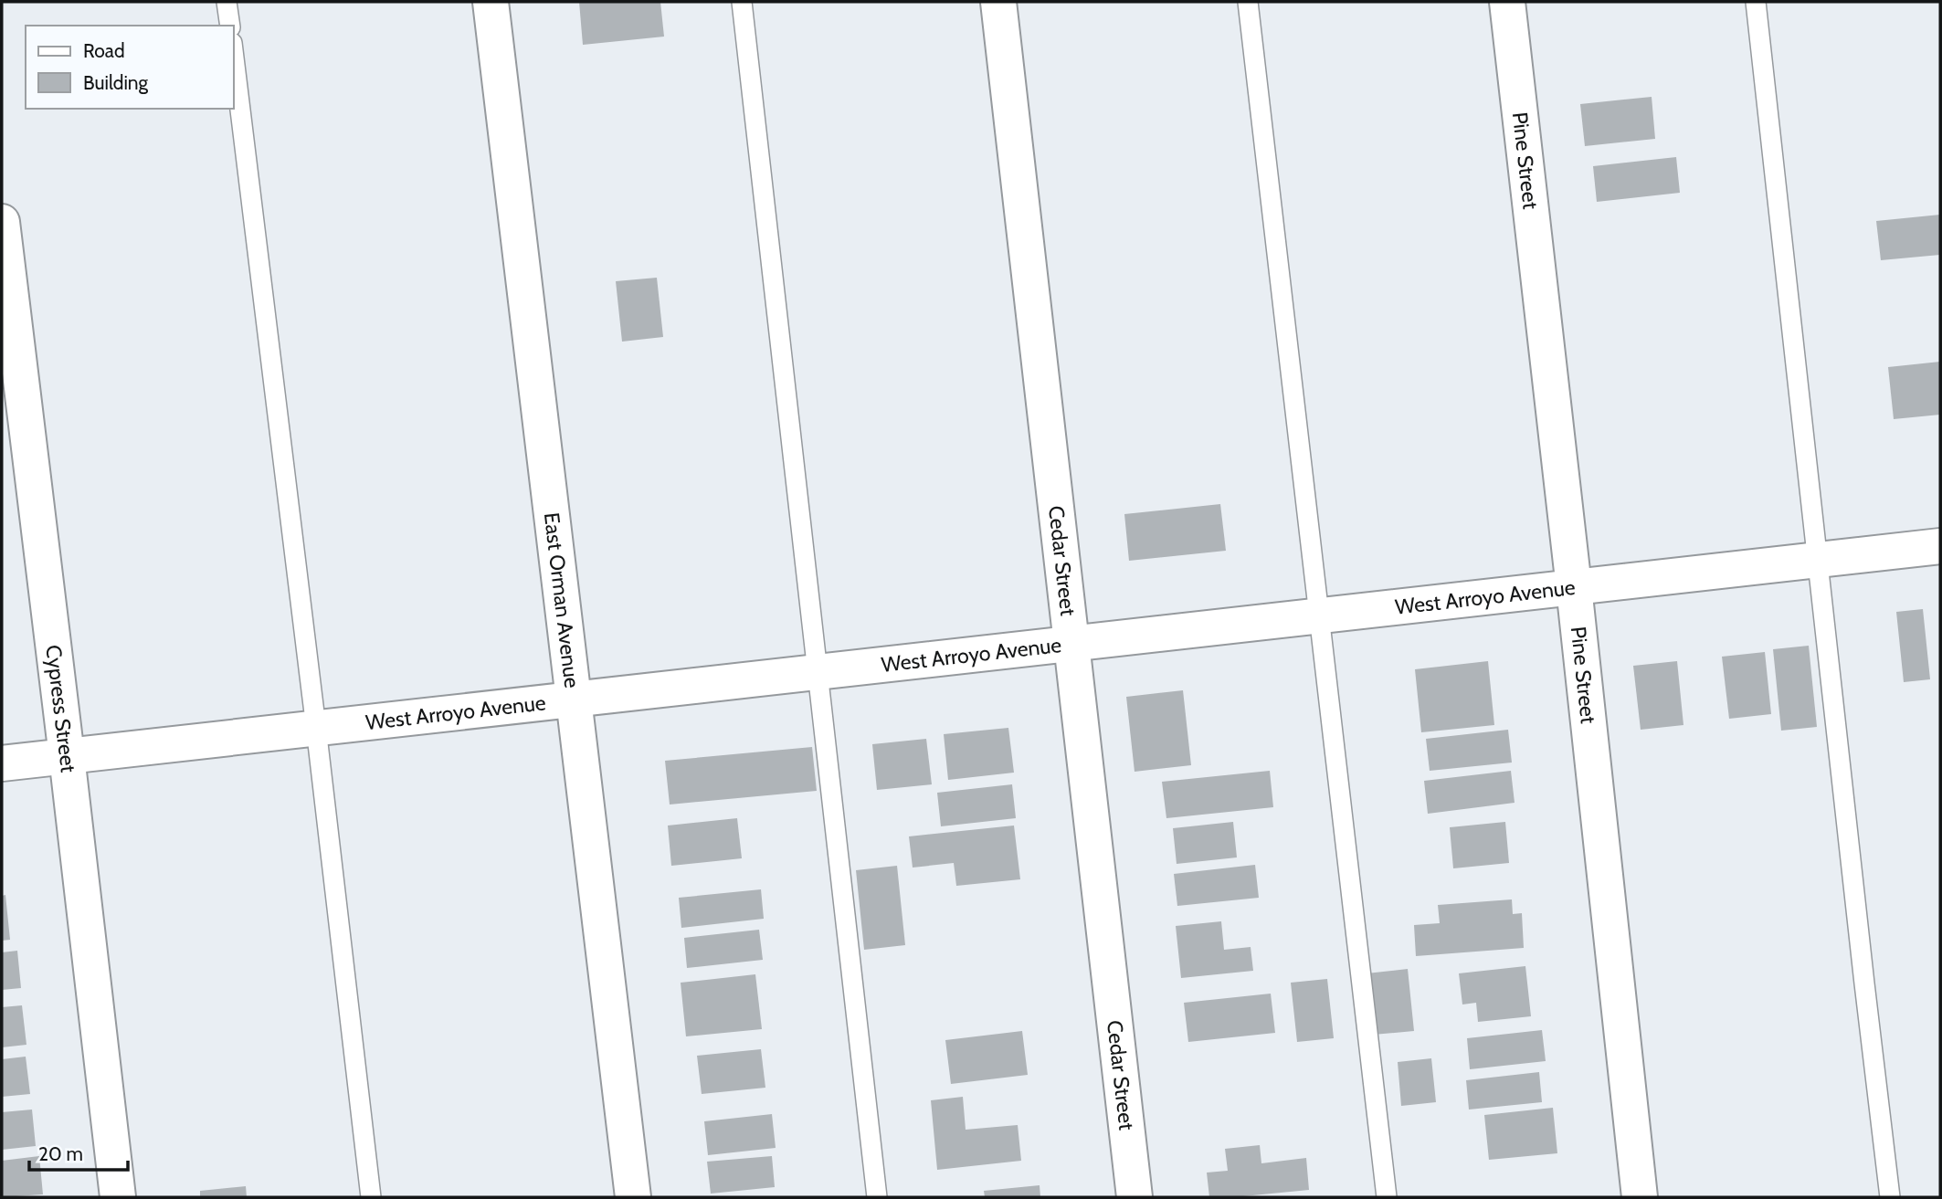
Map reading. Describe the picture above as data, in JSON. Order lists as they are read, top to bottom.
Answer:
{
  "streets": {
    "street": [
      "Pine Street",
      "Cedar Street",
      "West Arroyo Avenue",
      "East Orman Avenue",
      "Cypress Street"
    ]
  },
  "crossings": [
    ["Pine Street", "West Arroyo Avenue"],
    ["Cedar Street", "West Arroyo Avenue"],
    ["West Arroyo Avenue", "East Orman Avenue"],
    ["West Arroyo Avenue", "Cypress Street"]
  ],
  "legend": ["Road", "Building"],
  "scale_bar": "20 m"
}
